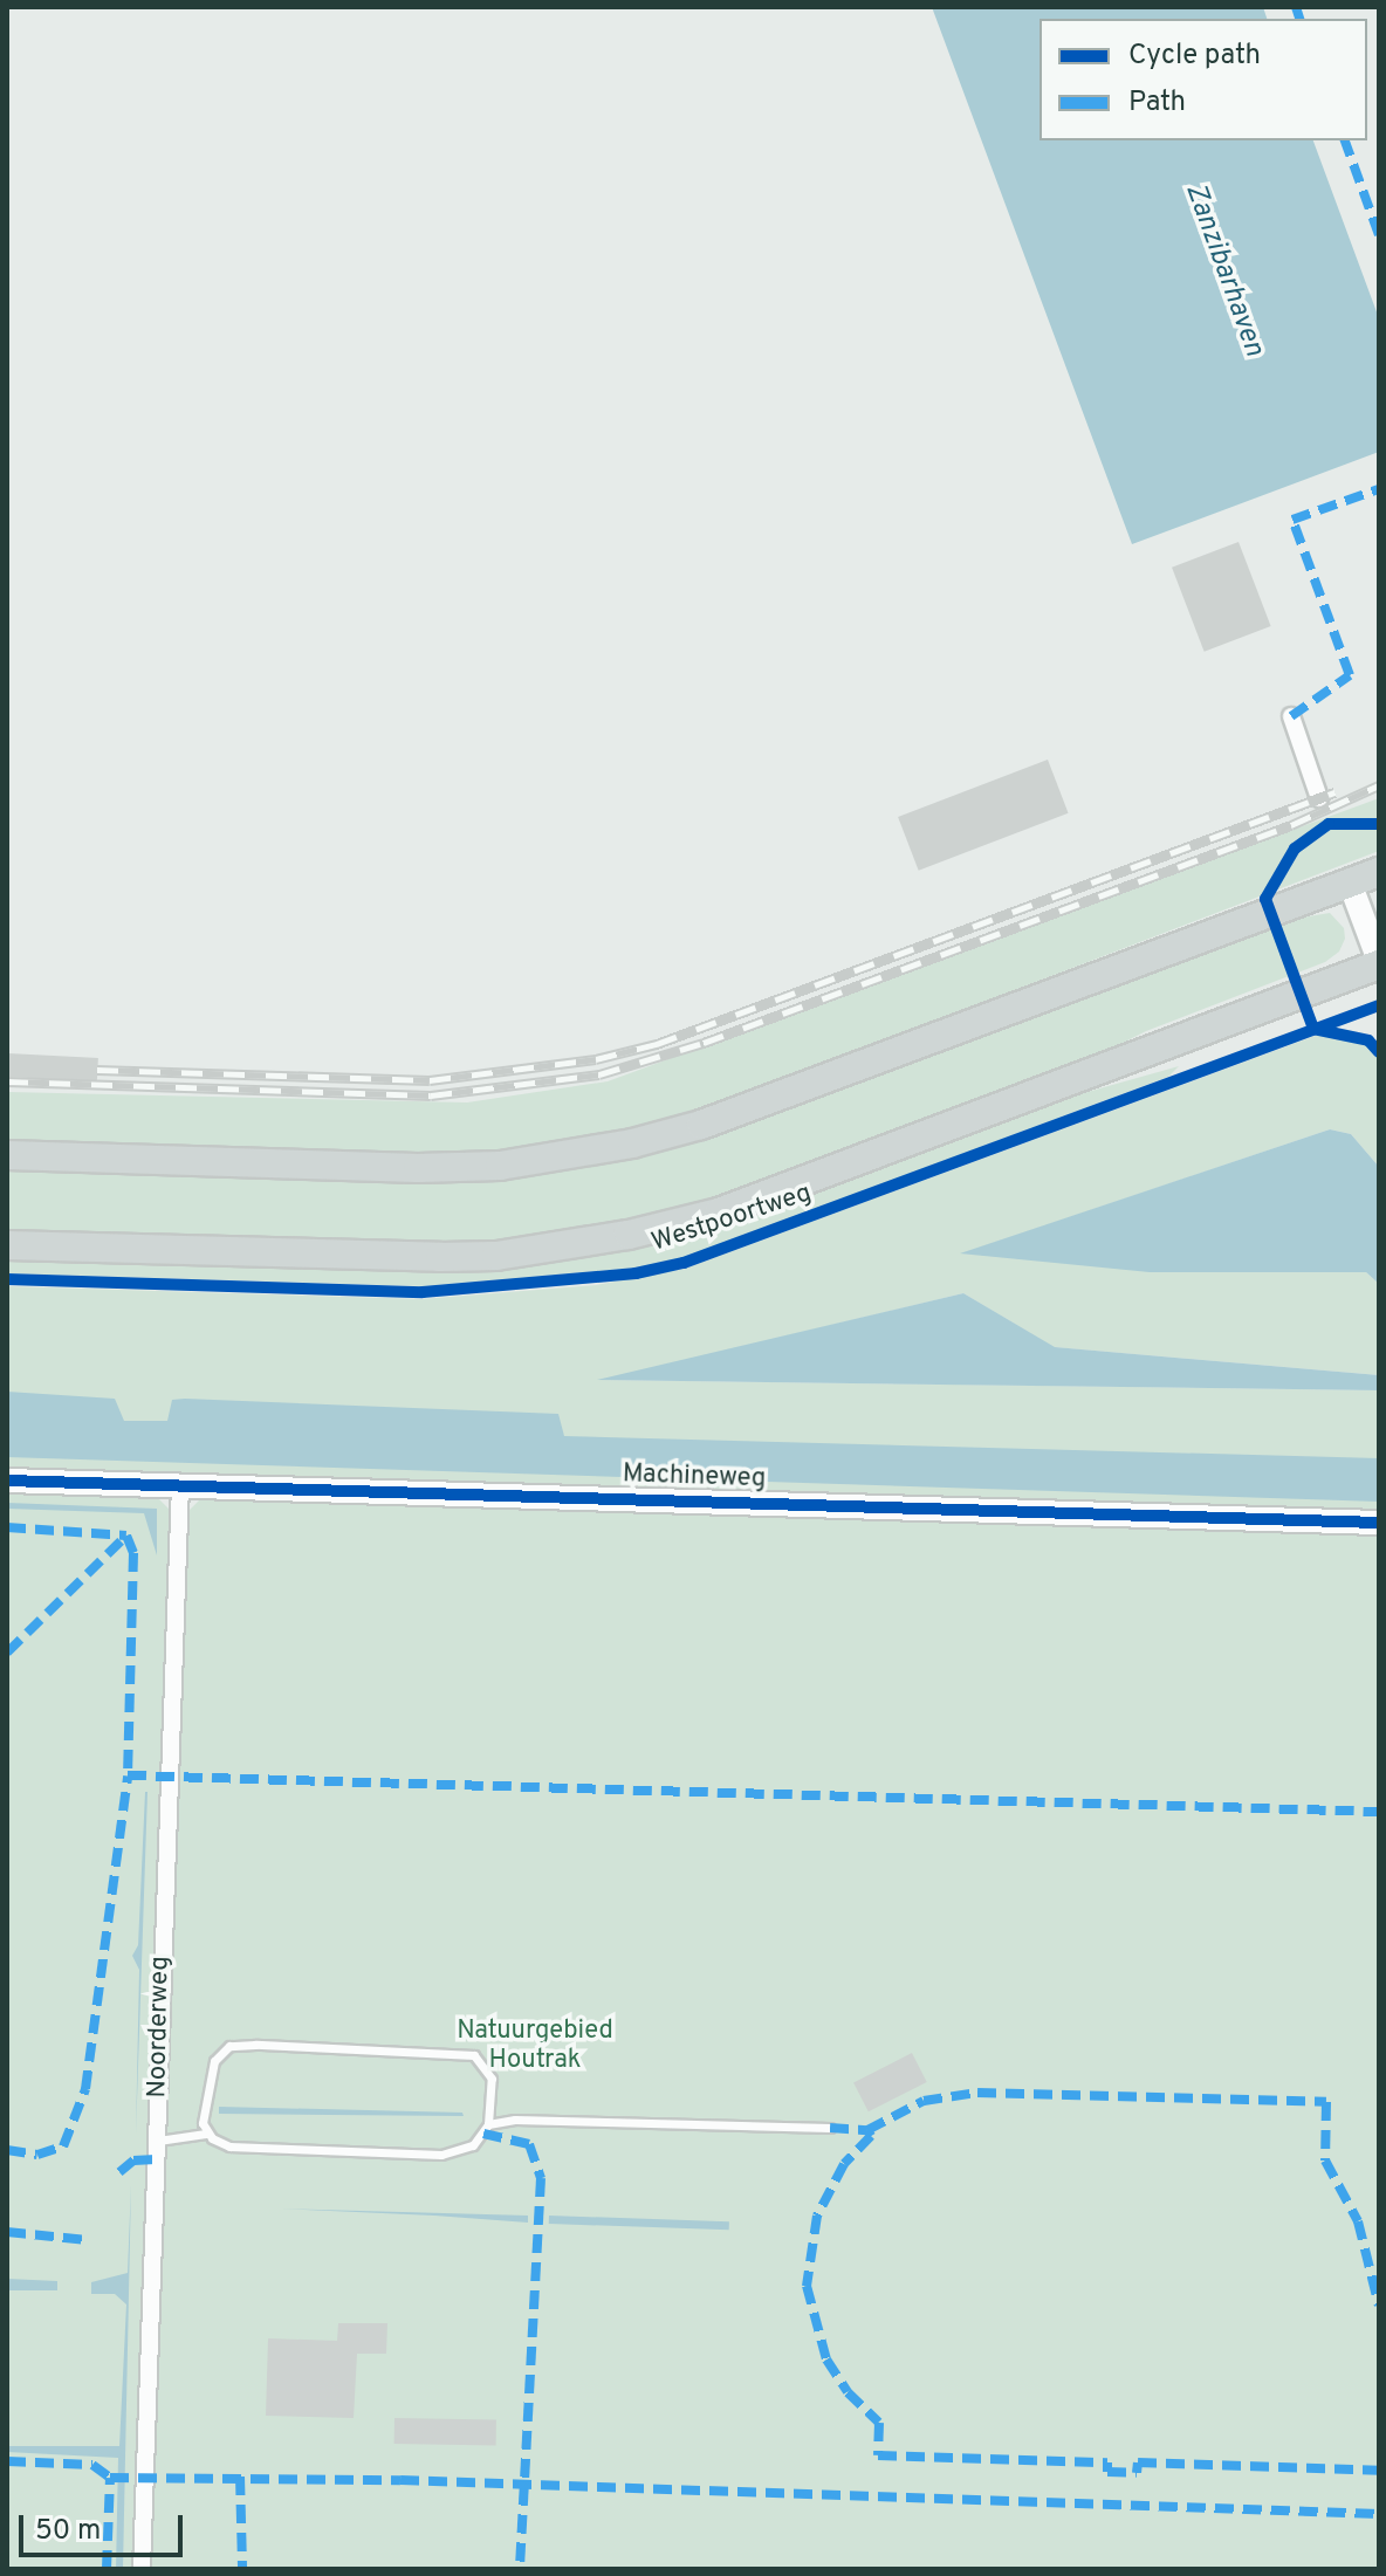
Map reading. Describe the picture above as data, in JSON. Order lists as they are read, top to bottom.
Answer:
{
  "streets": {
    "main road": ["Westpoortweg"],
    "street": ["Machineweg", "Noorderweg"]
  },
  "crossings": [
    ["Machineweg", "Noorderweg"]
  ],
  "water": ["Zanzibarhaven"],
  "parks": ["Natuurgebied Houtrak"],
  "legend": ["Cycle path", "Path"],
  "scale_bar": "50 m"
}
